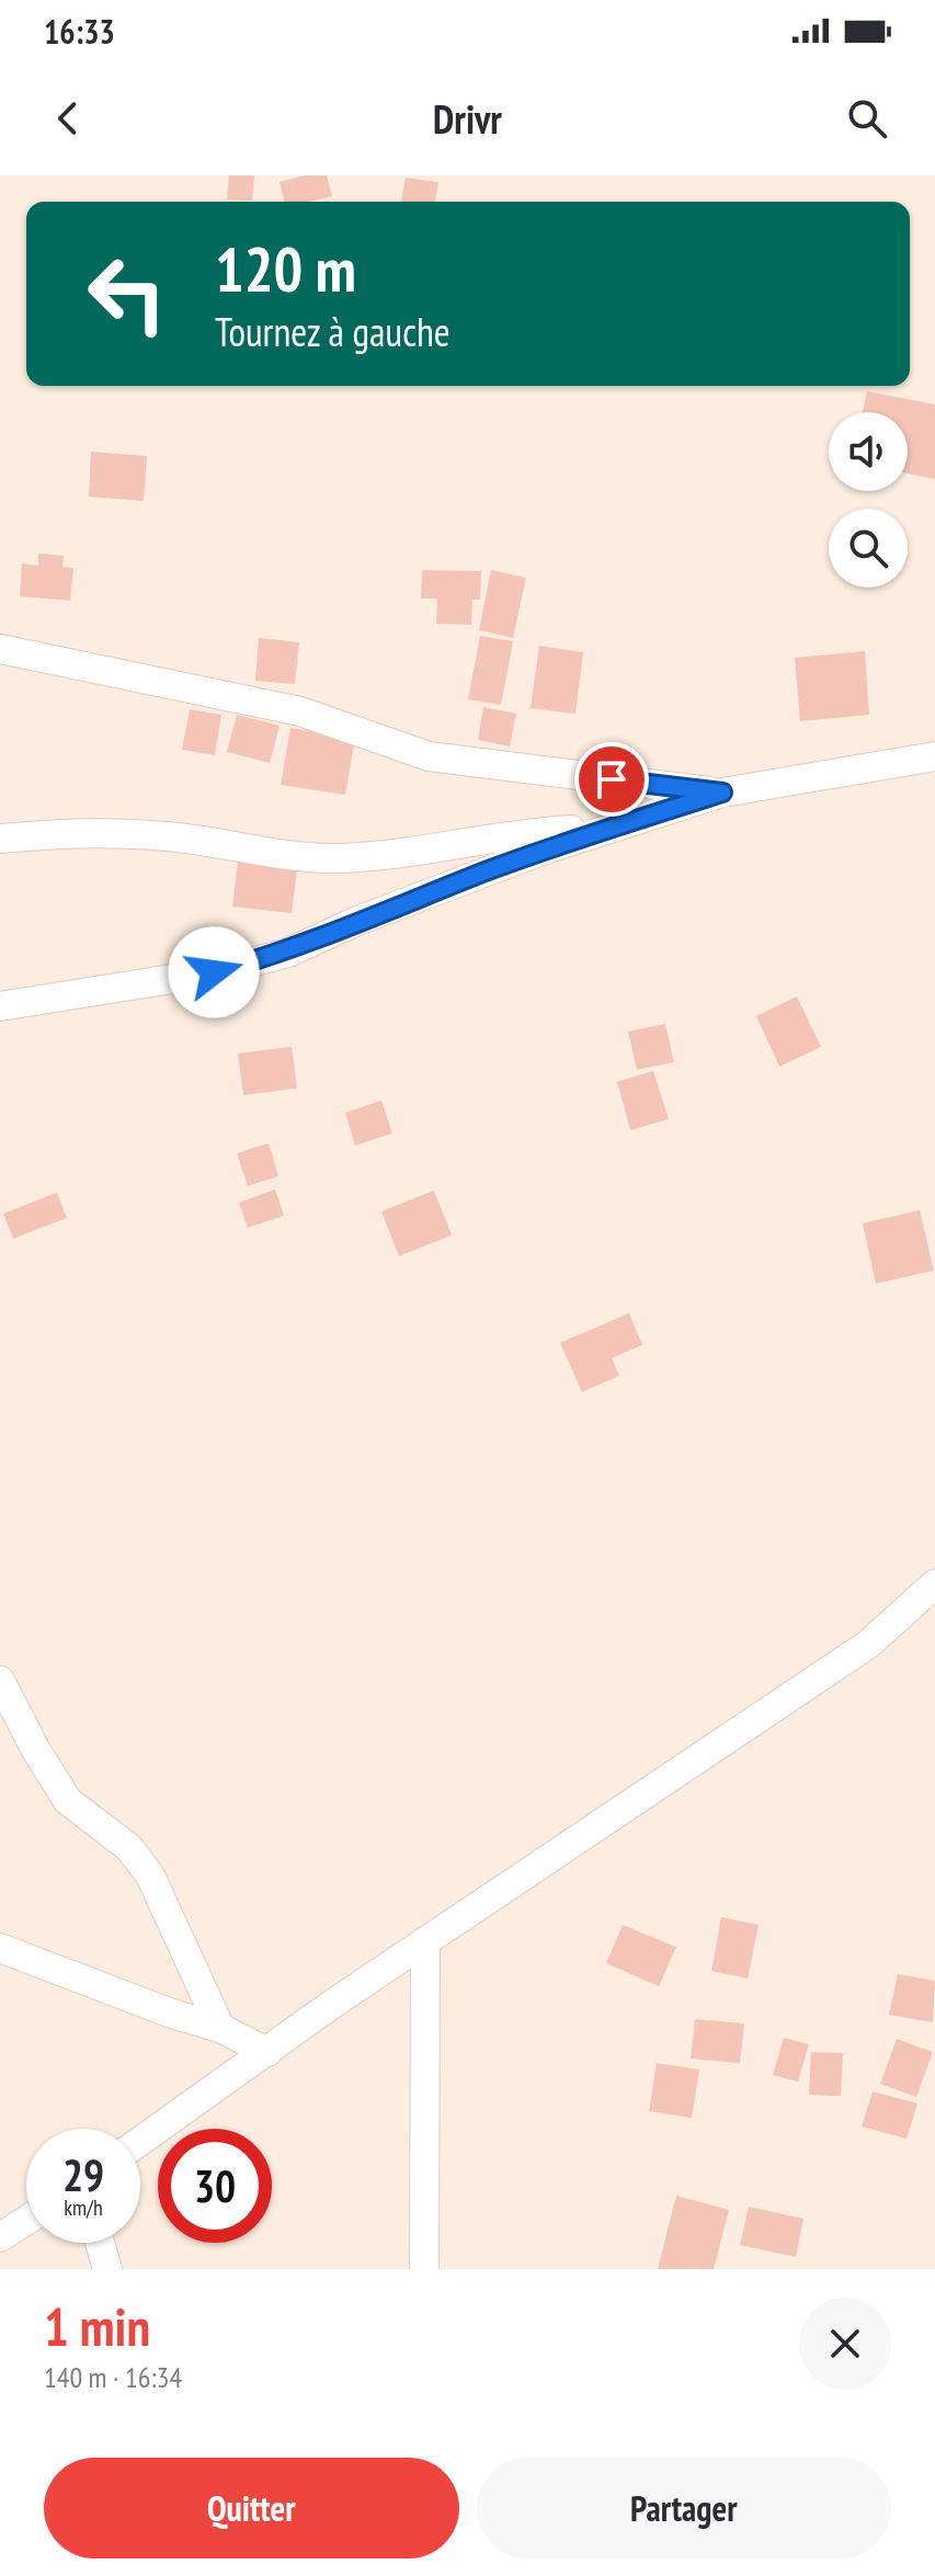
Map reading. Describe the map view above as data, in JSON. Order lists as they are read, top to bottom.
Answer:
{
  "page": {
    "status": "16:33",
    "header": "Drivr",
    "turn": ["120 m", "Tournez à gauche"],
    "speed": "29 km/h",
    "limit": "30",
    "heading": ["1 min", "140 m · 16:34"],
    "buttons": ["Quitter", "Partager"]
  }
}
